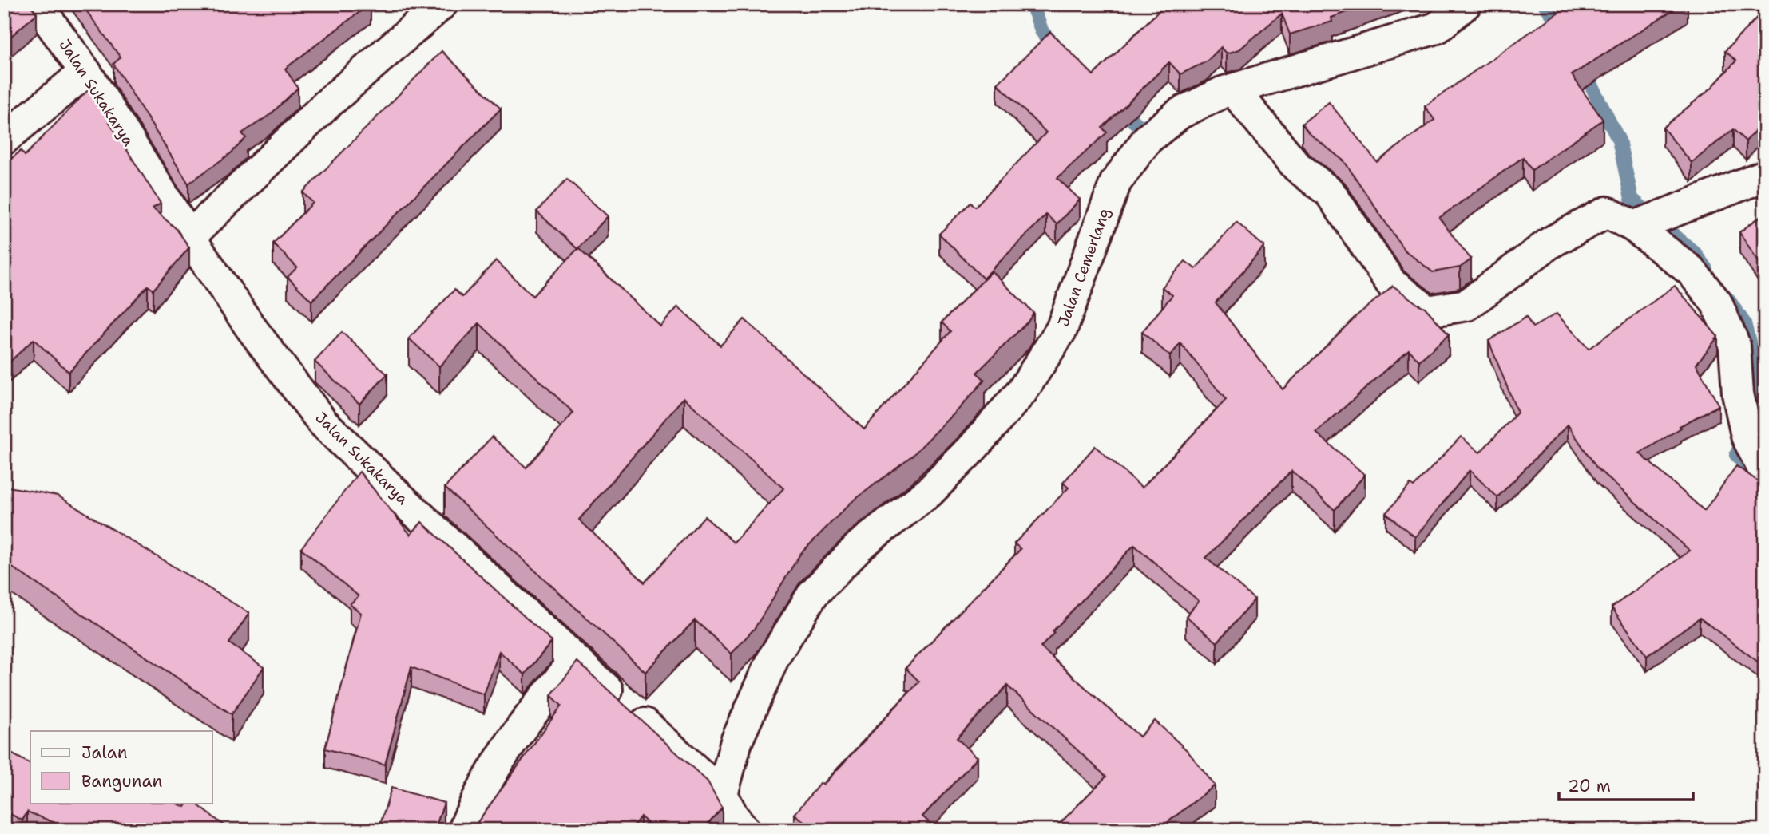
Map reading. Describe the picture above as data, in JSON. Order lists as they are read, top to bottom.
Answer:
{
  "streets": {
    "street": ["Jalan Sukakarya", "Jalan Cemerlang"]
  },
  "crossings": [
    ["Jalan Sukakarya", "Jalan Cemerlang"]
  ],
  "legend": ["Jalan", "Bangunan"],
  "scale_bar": "20 m"
}
